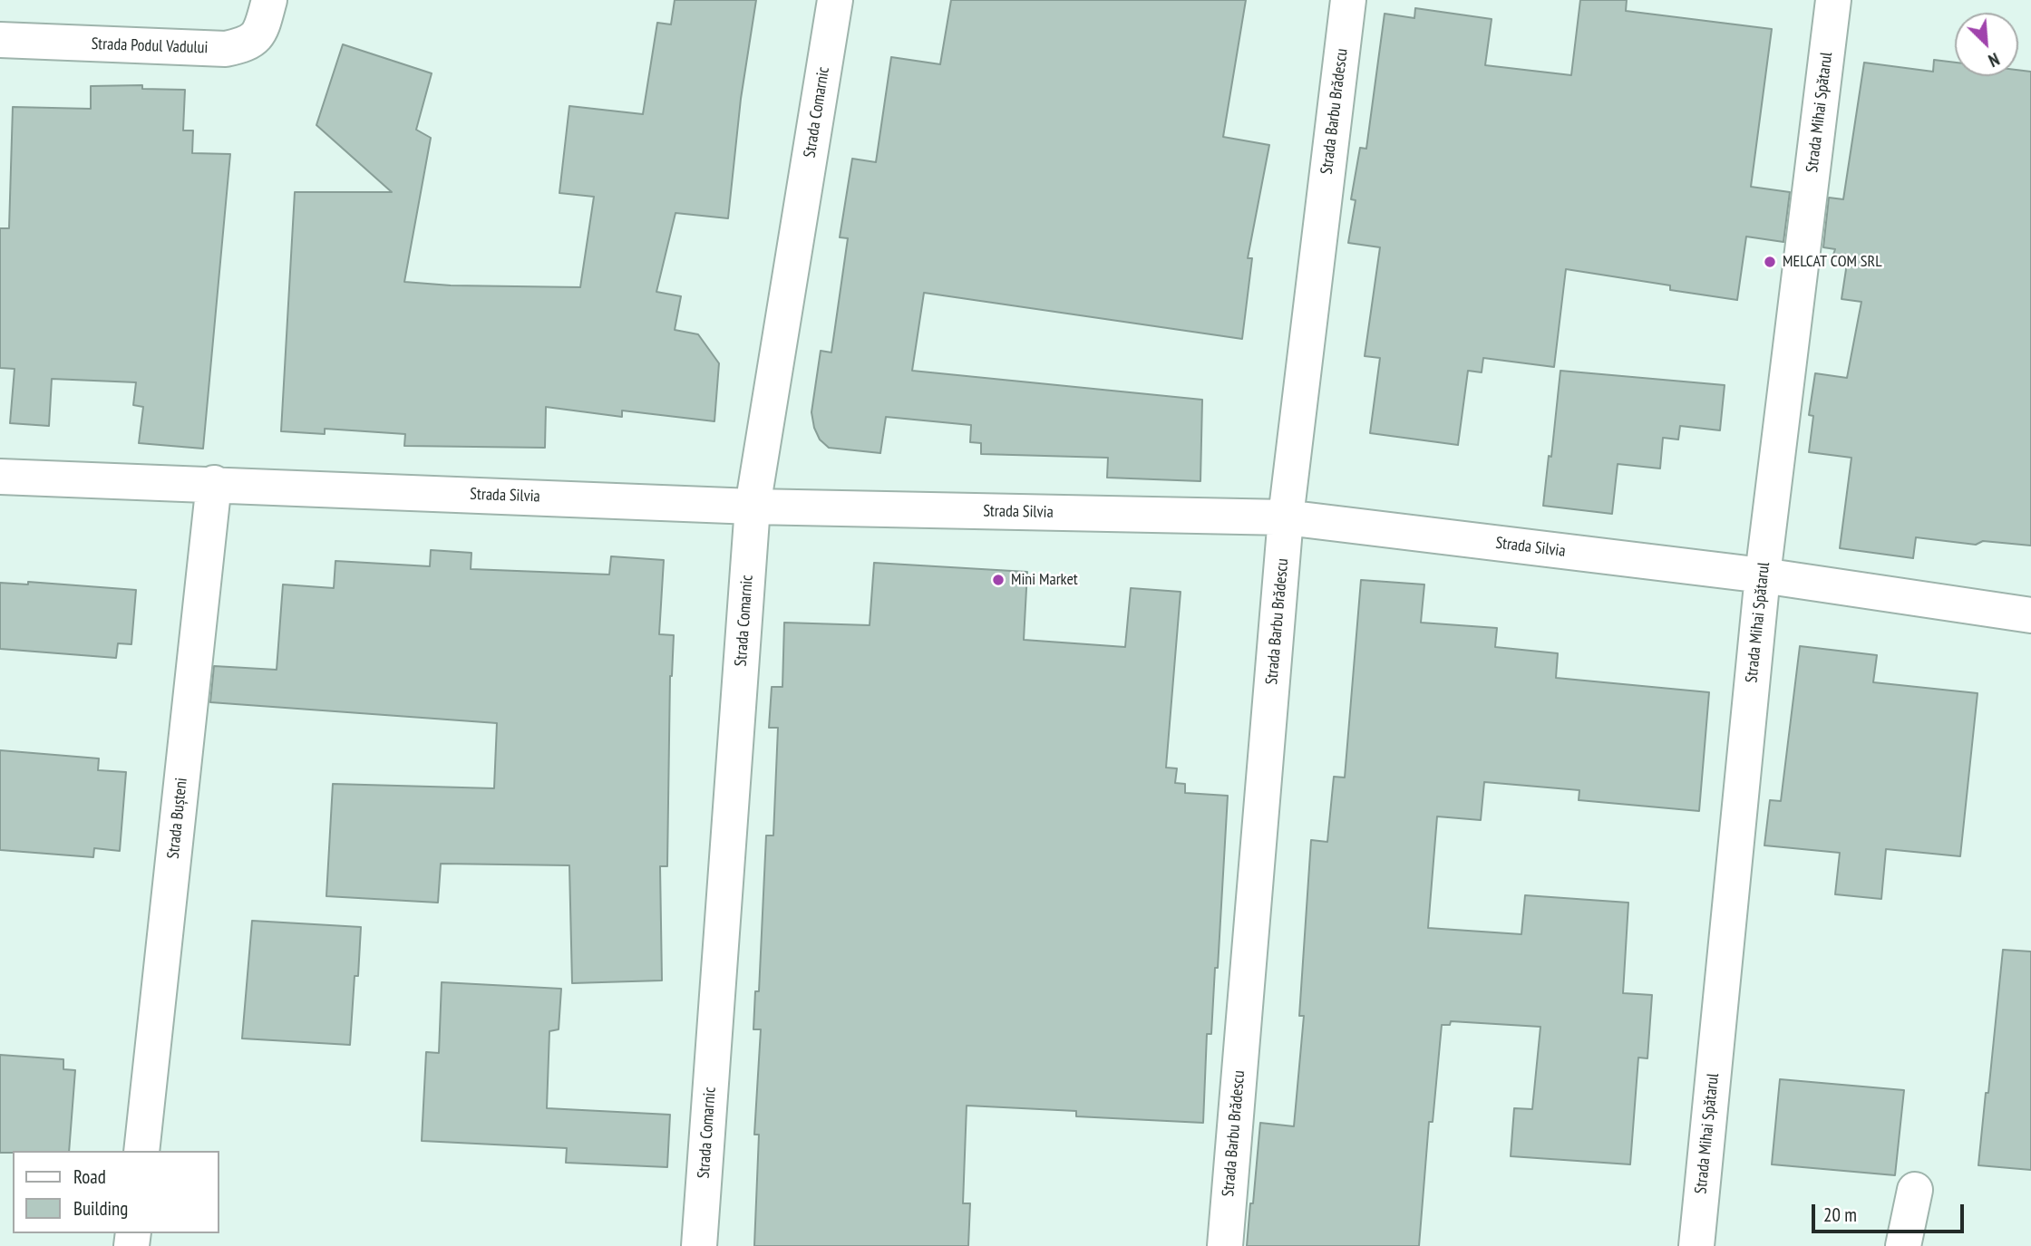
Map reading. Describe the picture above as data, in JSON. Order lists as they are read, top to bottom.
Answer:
{
  "streets": {
    "street": [
      "Strada Podul Vadului",
      "Strada Barbu Brădescu",
      "Strada Comarnic",
      "Strada Mihai Spătarul",
      "Strada Silvia",
      "Strada Bușteni"
    ]
  },
  "crossings": [
    ["Strada Barbu Brădescu", "Strada Silvia"],
    ["Strada Comarnic", "Strada Silvia"],
    ["Strada Mihai Spătarul", "Strada Silvia"],
    ["Strada Silvia", "Strada Bușteni"]
  ],
  "places": ["MELCAT COM SRL", "Mini Market"],
  "legend": ["Road", "Building"],
  "scale_bar": "20 m",
  "north": "bottom right"
}
